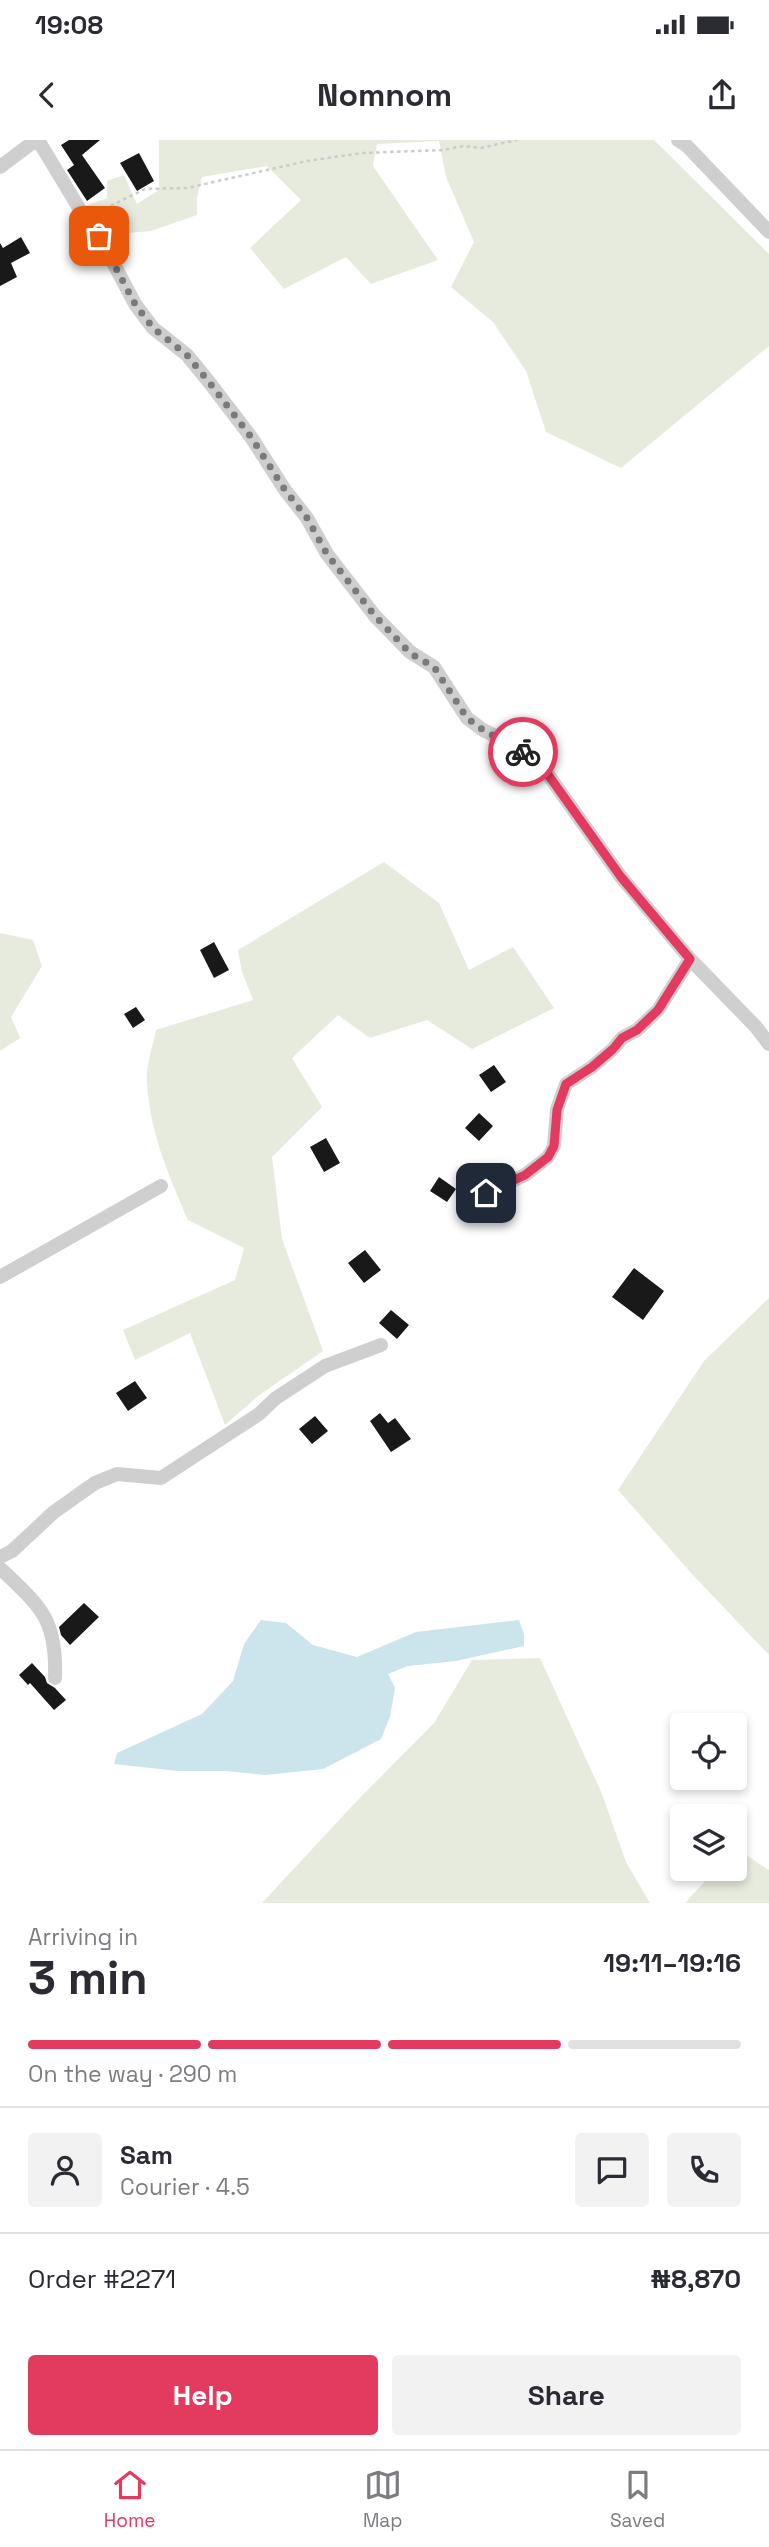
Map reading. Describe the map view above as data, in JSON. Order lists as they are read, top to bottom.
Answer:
{
  "page": {
    "status": "19:08",
    "header": "Nomnom",
    "heading": ["3 min", "Arriving in", "19:11–19:16"],
    "panel": [
      "Sam",
      "Courier · 4.5",
      "Order #2271",
      "₦8,870"
    ],
    "bar": "On the way · 290 m",
    "buttons": ["Help", "Share"],
    "tabs": ["Home", "Map", "Saved"]
  }
}
